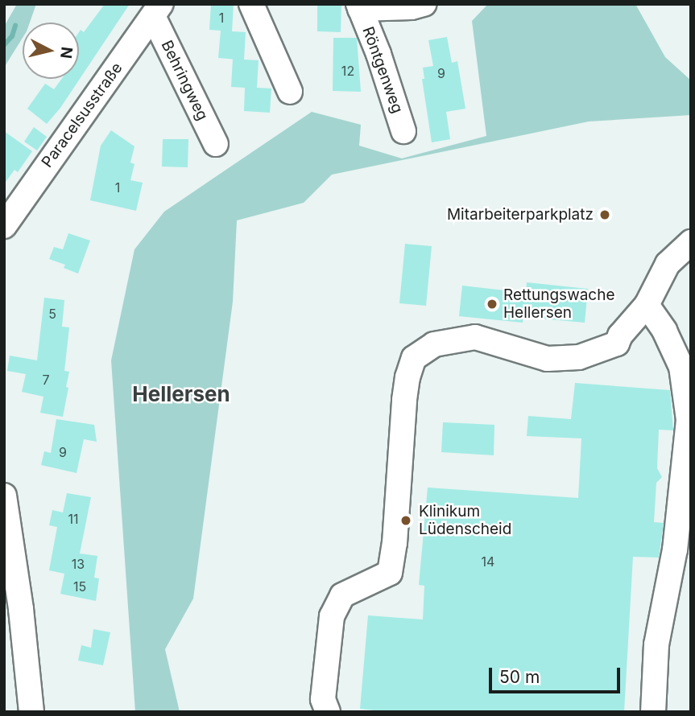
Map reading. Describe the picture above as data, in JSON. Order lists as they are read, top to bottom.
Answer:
{
  "streets": {
    "street": ["Röntgenweg", "Behringweg", "Paracelsusstraße"]
  },
  "crossings": [
    ["Behringweg", "Paracelsusstraße"]
  ],
  "districts": ["Hellersen"],
  "places": ["Mitarbeiterparkplatz", "Rettungswache Hellersen", "Klinikum Lüdenscheid"],
  "house_numbers": [
    "1",
    "12",
    "9",
    "1",
    "5",
    "7",
    "9",
    "11",
    "14",
    "13",
    "15"
  ],
  "scale_bar": "50 m",
  "north": "right"
}
